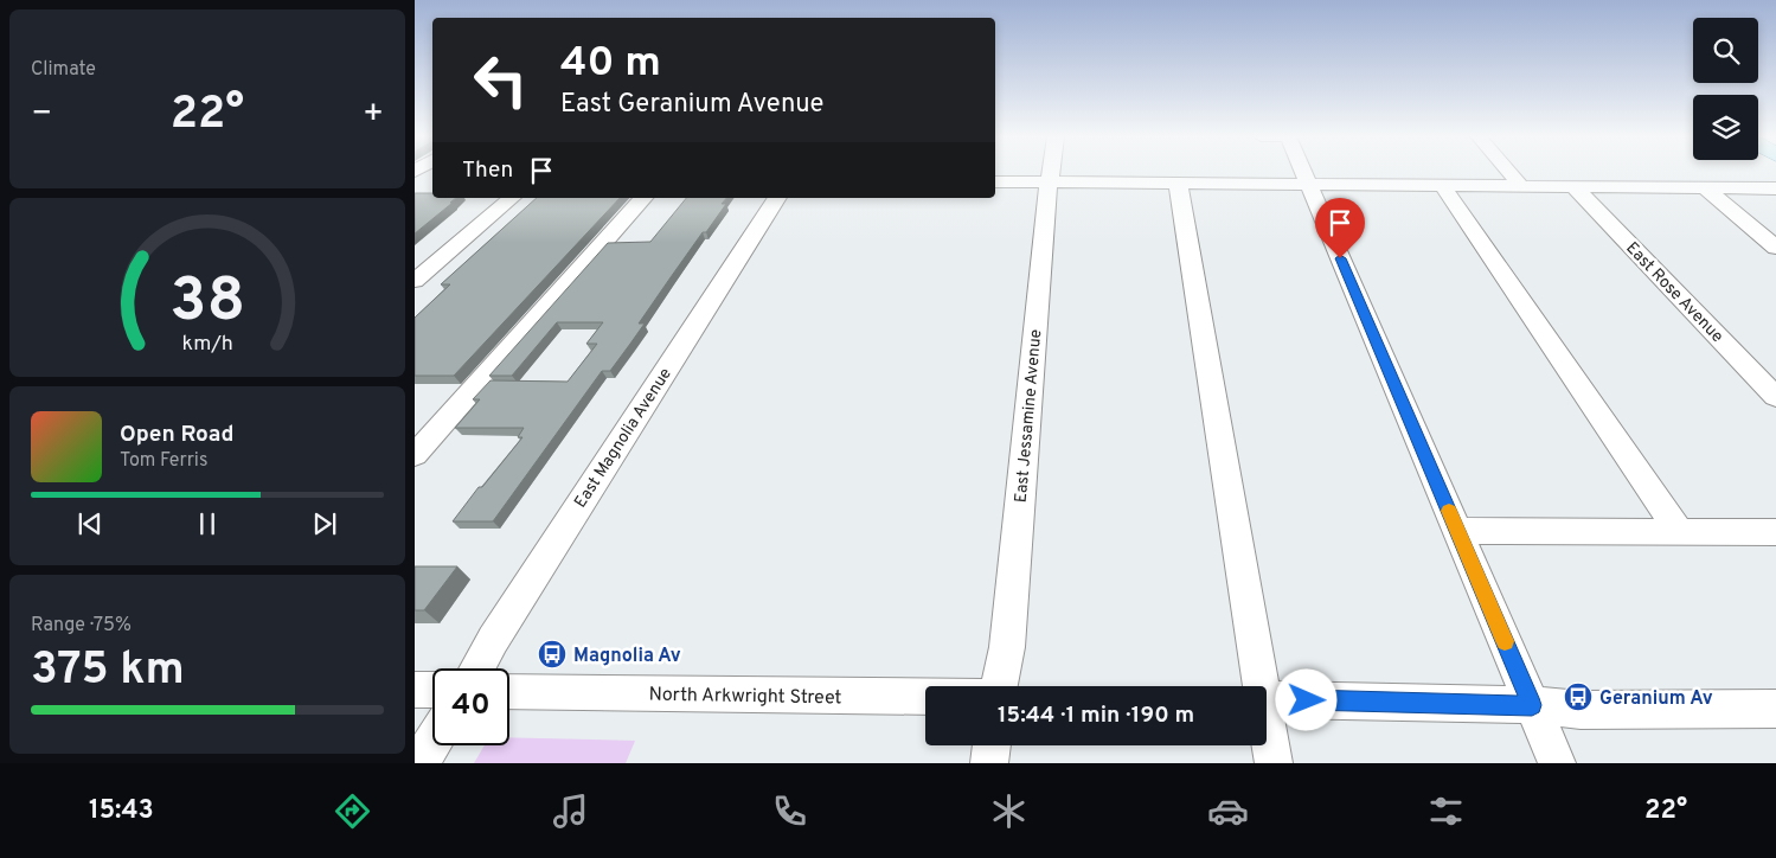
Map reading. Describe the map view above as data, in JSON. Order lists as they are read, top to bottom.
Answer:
{
  "streets": {
    "street": [
      "East Rose Avenue",
      "East Jessamine Avenue",
      "East Magnolia Avenue",
      "North Arkwright Street"
    ]
  },
  "places": {
    "bus stop": ["Magnolia Av", "Geranium Av"]
  },
  "page": {
    "tile": [
      "Climate",
      ["Range · 75%", "375 km"]
    ],
    "turn": ["40 m", "East Geranium Avenue"],
    "heat": ["−", "22°", "+"],
    "then": "Then",
    "song": ["Open Road", "Tom Ferris"],
    "limit": "40",
    "trip": "15:44 · 1 min · 190 m",
    "tabs": ["15:43", "22°"],
    "gauge": ["38", "km/h"]
  }
}
